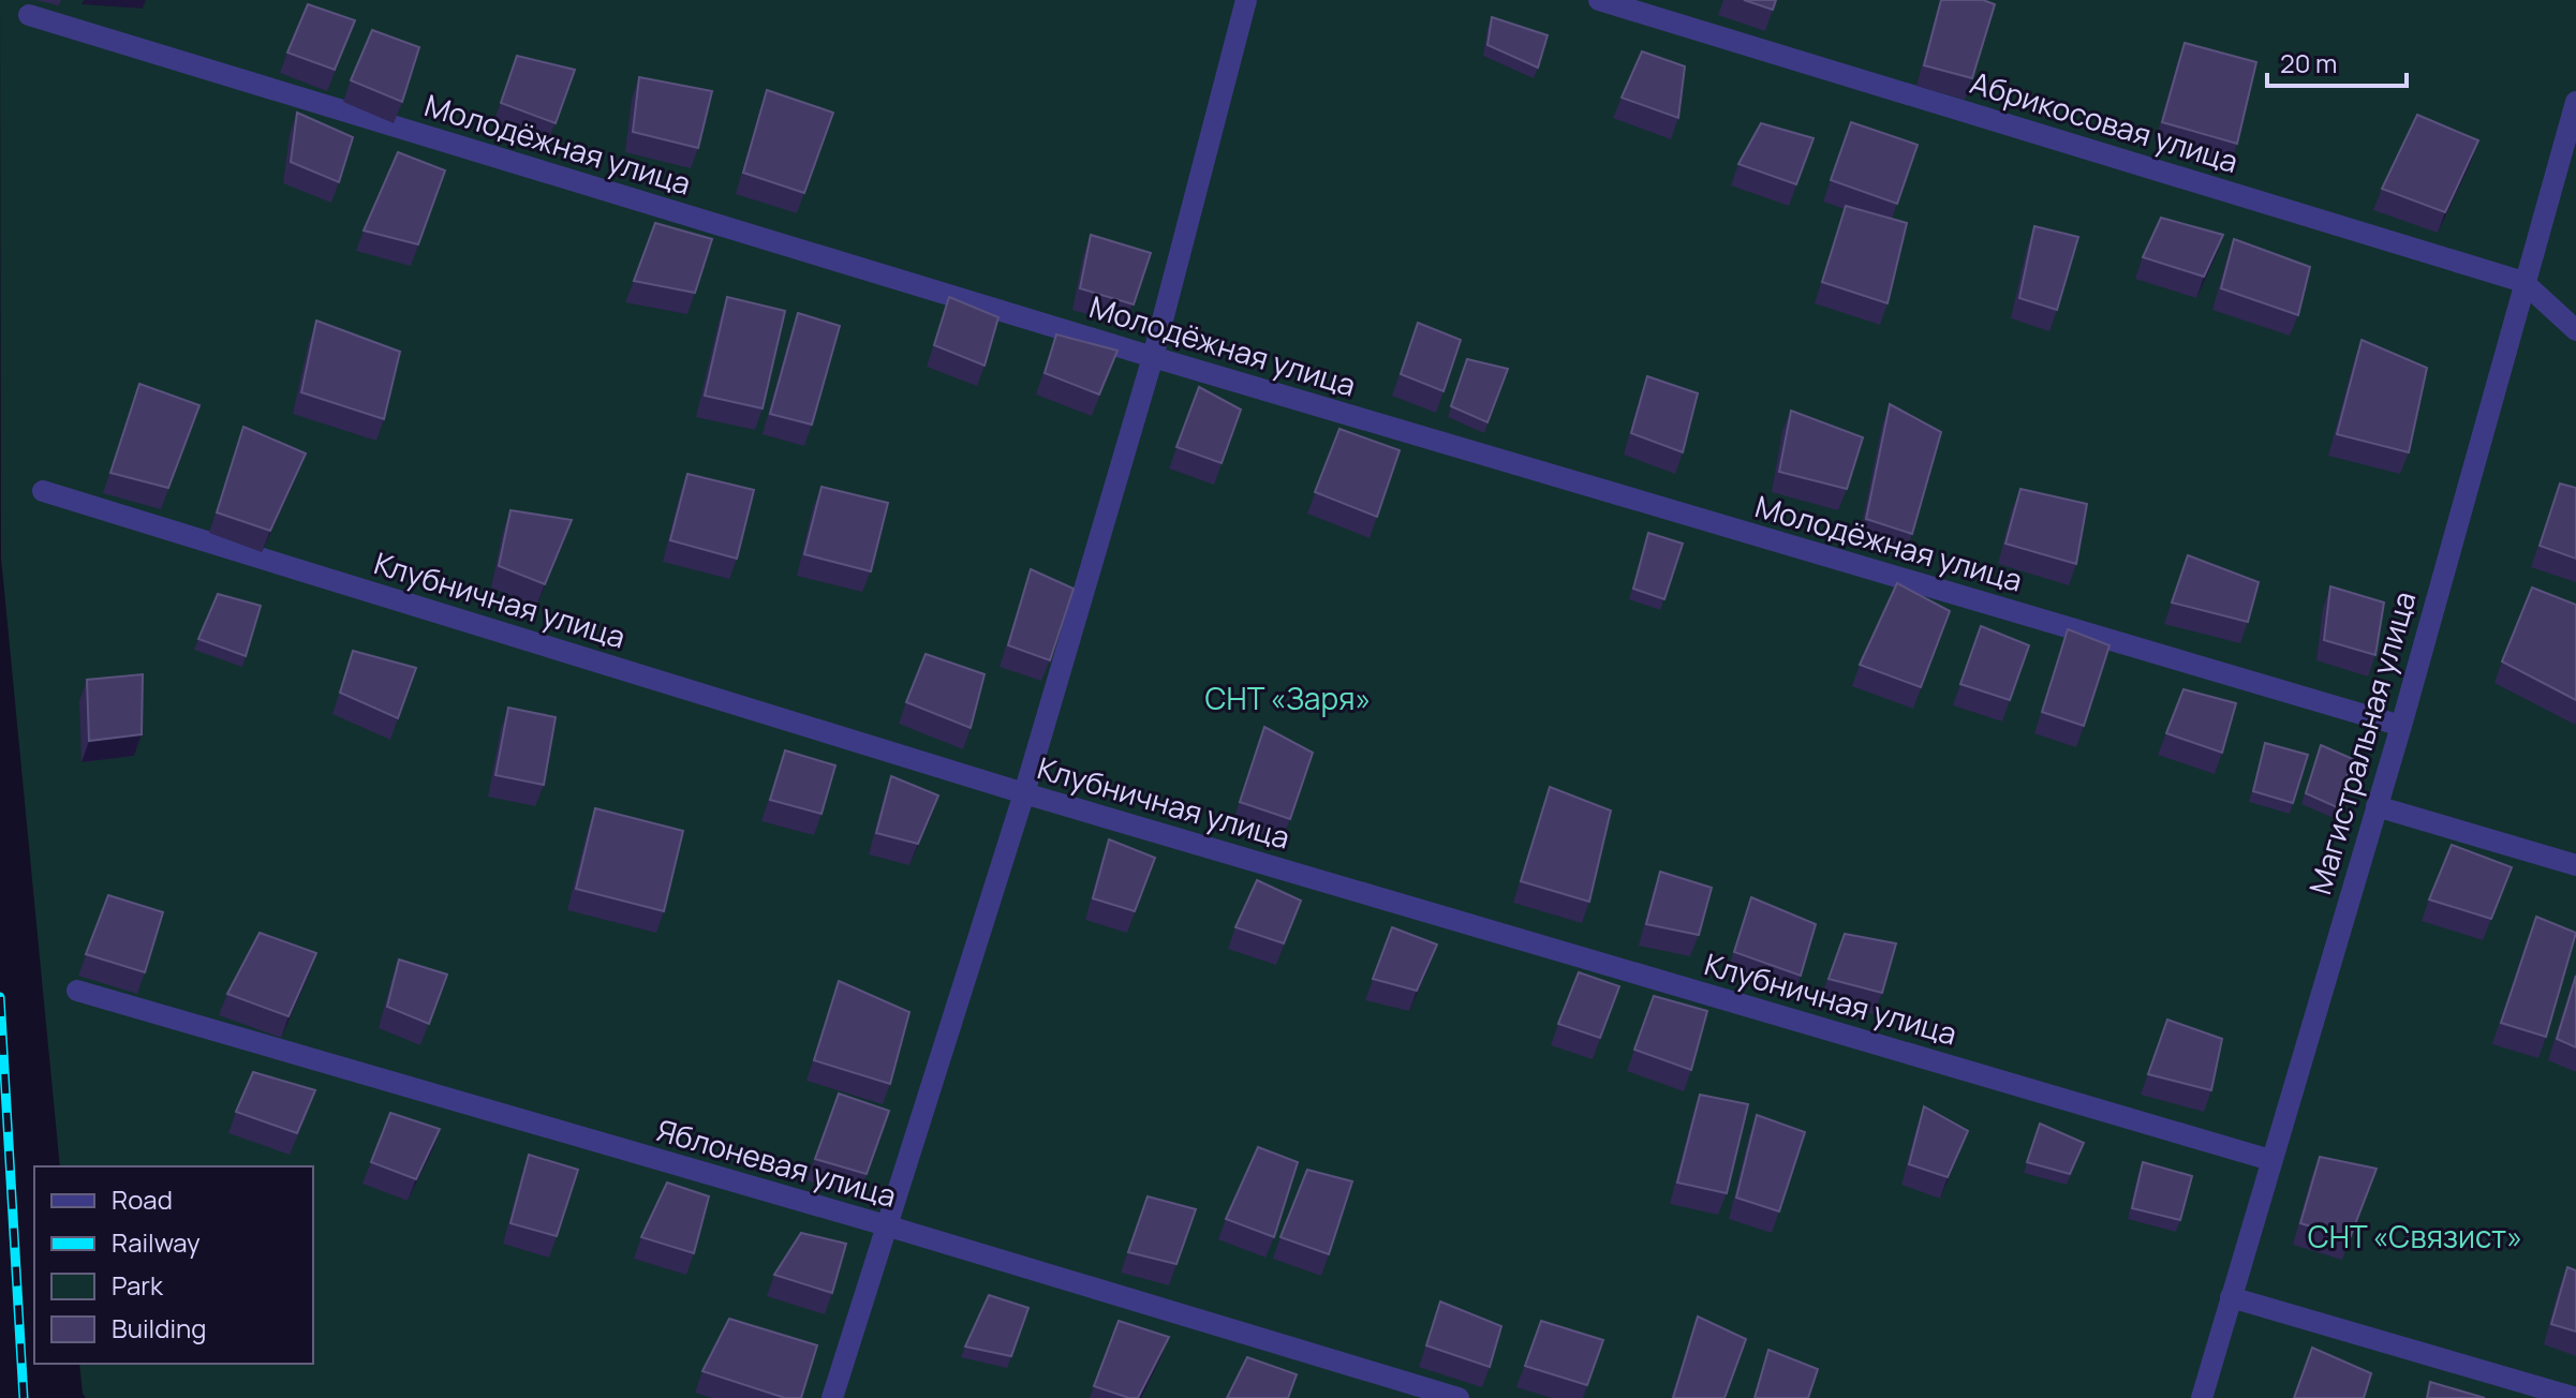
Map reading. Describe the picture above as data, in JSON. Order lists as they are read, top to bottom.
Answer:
{
  "streets": {
    "street": [
      "Абрикосовая улица",
      "Молодёжная улица",
      "Клубничная улица",
      "Магистральная улица",
      "Яблоневая улица"
    ]
  },
  "crossings": [
    ["Абрикосовая улица", "Магистральная улица"],
    ["Молодёжная улица", "Магистральная улица"],
    ["Клубничная улица", "Магистральная улица"]
  ],
  "parks": ["СНТ «Заря»", "СНТ «Связист»"],
  "legend": [
    "Road",
    "Railway",
    "Park",
    "Building"
  ],
  "scale_bar": "20 m"
}
